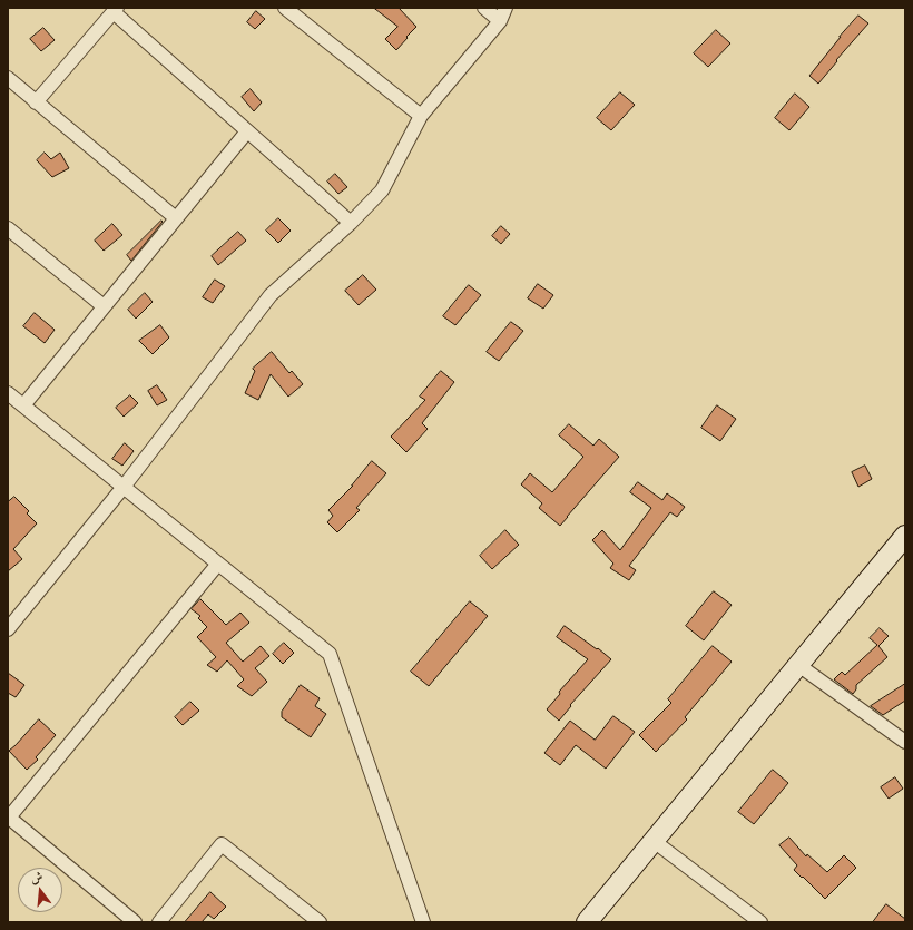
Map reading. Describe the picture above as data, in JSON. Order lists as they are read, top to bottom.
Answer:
{
  "north": "top"
}
